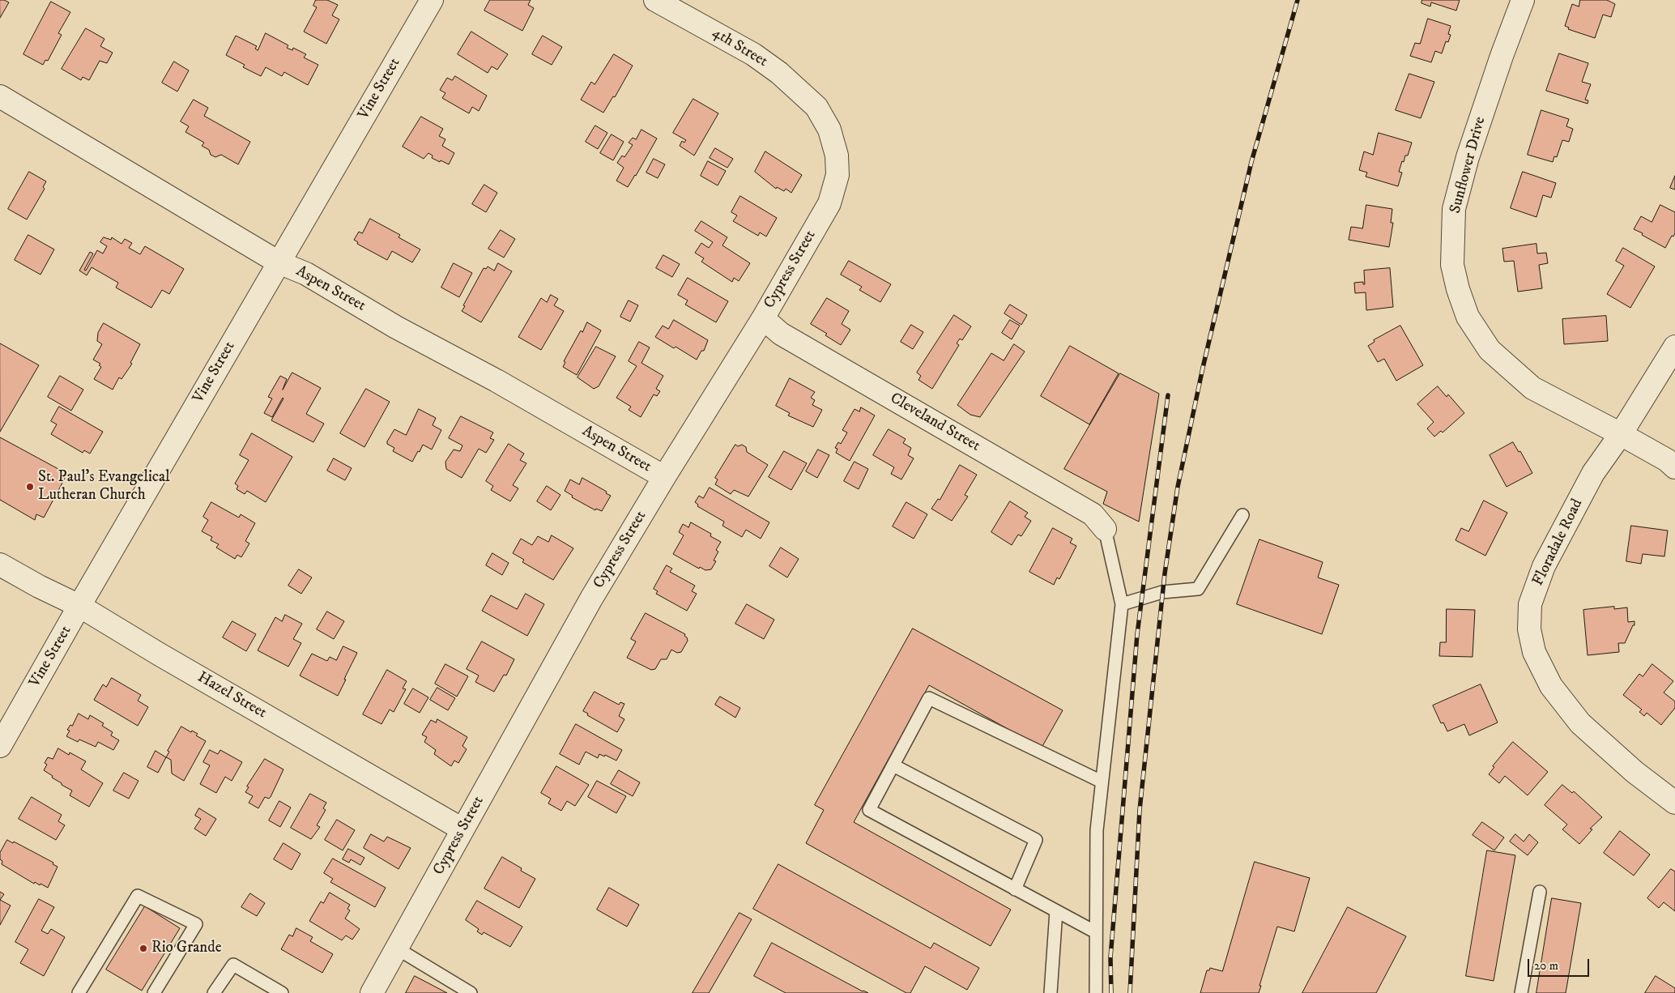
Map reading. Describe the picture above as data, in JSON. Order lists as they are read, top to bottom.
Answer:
{
  "streets": {
    "street": [
      "4th Street",
      "Vine Street",
      "Sunflower Drive",
      "Cypress Street",
      "Aspen Street",
      "Cleveland Street",
      "Floradale Road",
      "Hazel Street"
    ]
  },
  "crossings": [
    ["4th Street", "Cypress Street"],
    ["Vine Street", "Aspen Street"],
    ["Vine Street", "Hazel Street"],
    ["Sunflower Drive", "Floradale Road"],
    ["Cypress Street", "Aspen Street"],
    ["Cypress Street", "Cleveland Street"],
    ["Cypress Street", "Hazel Street"]
  ],
  "places": ["St. Paul's Evangelical Lutheran Church", "Rio Grande"],
  "scale_bar": "20 m"
}
